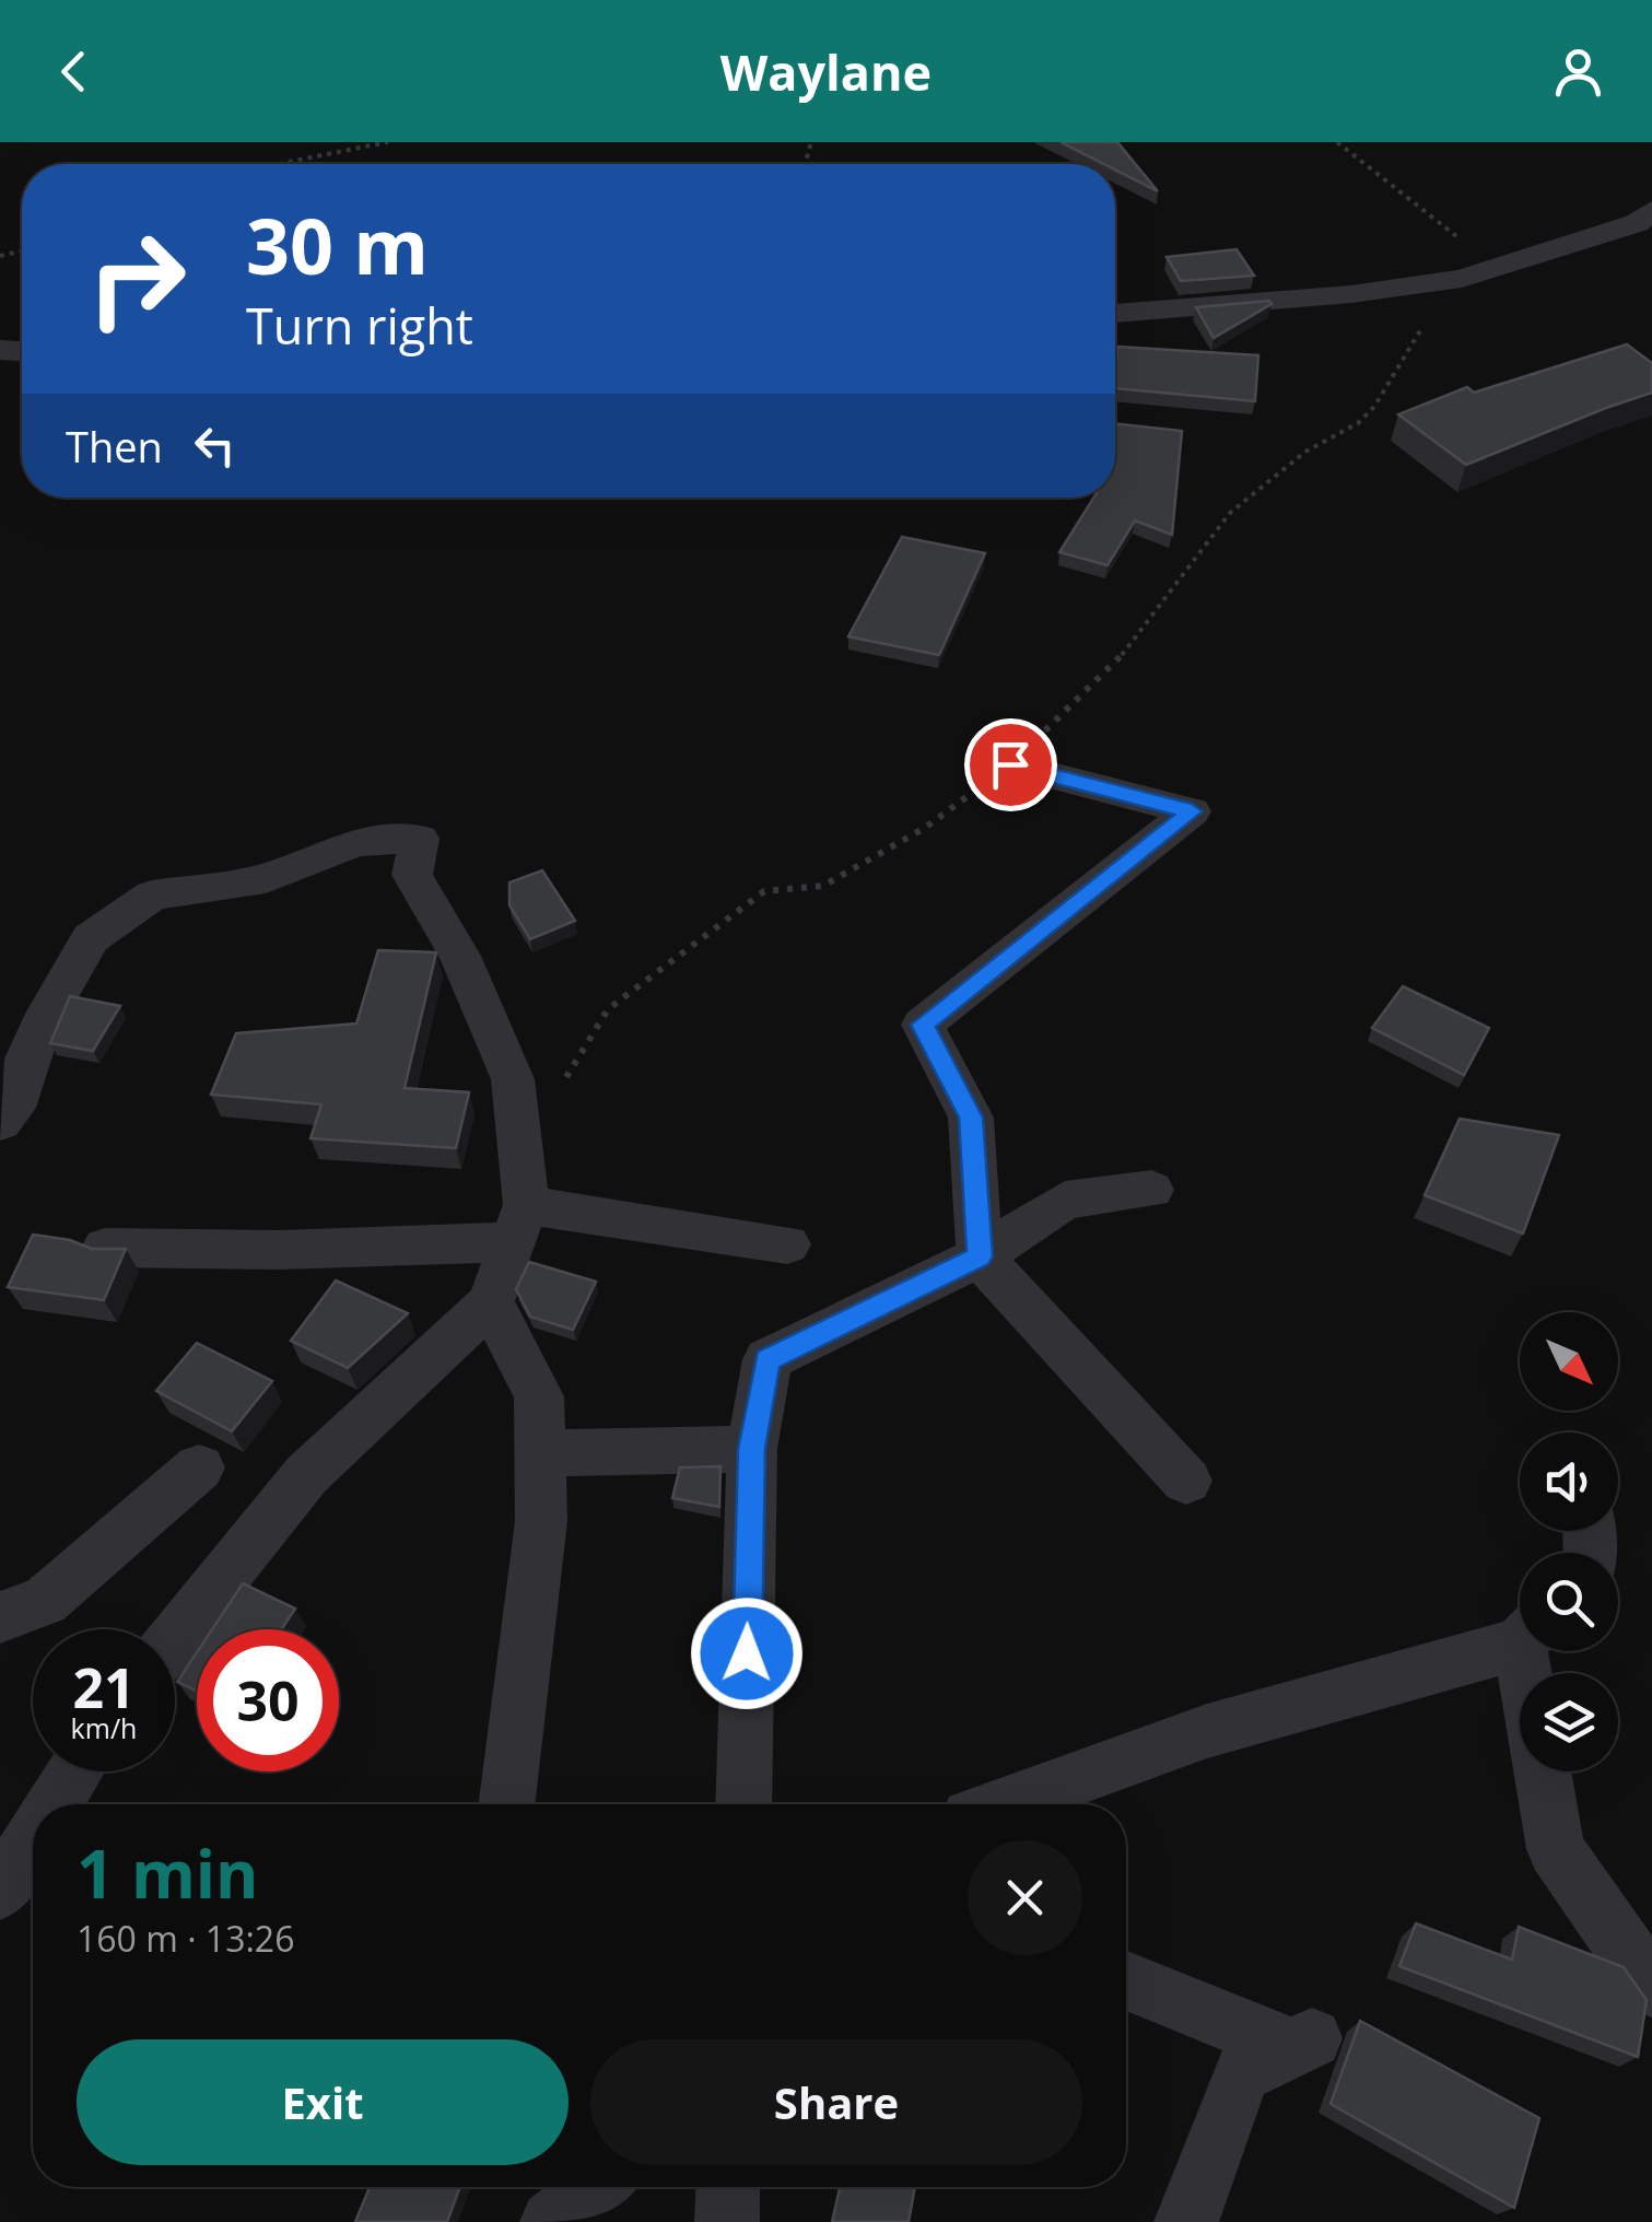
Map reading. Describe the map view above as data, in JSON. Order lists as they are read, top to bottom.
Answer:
{
  "north": "bottom right",
  "page": {
    "header": "Waylane",
    "turn": ["30 m", "Turn right"],
    "then": "Then",
    "speed": "21 km/h",
    "limit": "30",
    "heading": ["1 min", "160 m · 13:26"],
    "buttons": ["Exit", "Share"]
  }
}
